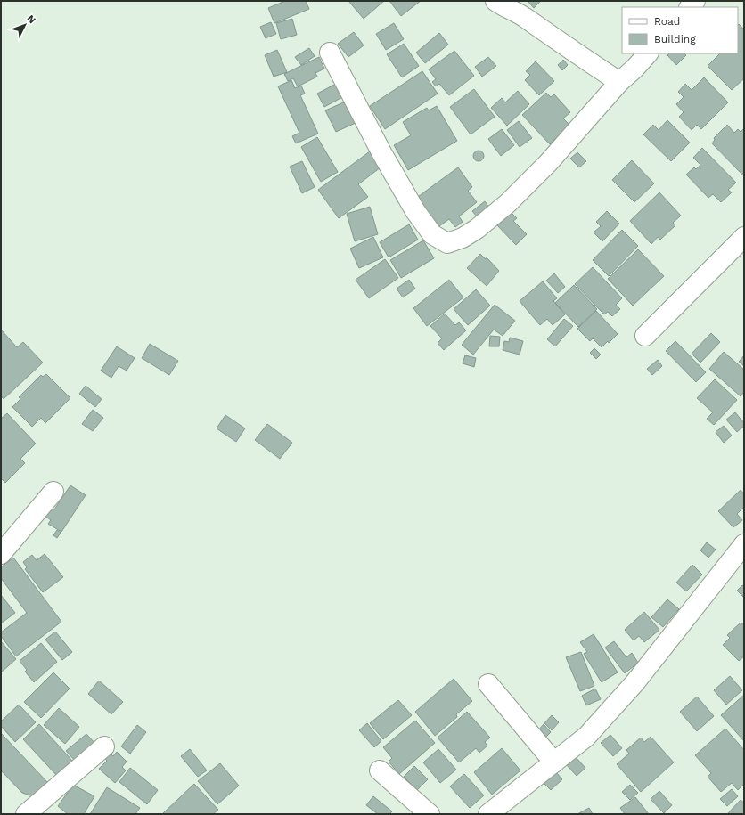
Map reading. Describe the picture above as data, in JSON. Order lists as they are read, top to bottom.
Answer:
{
  "legend": ["Road", "Building"],
  "north": "top right"
}
